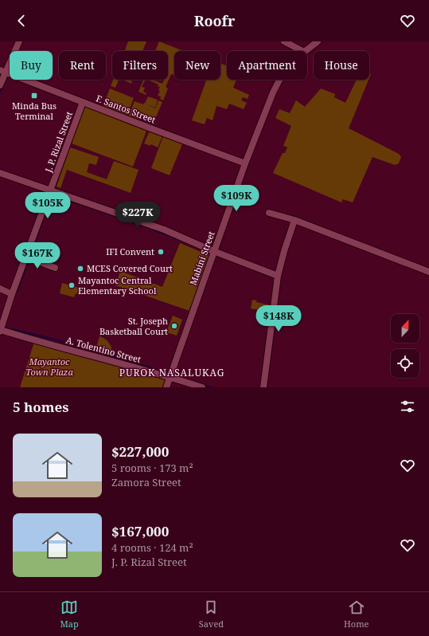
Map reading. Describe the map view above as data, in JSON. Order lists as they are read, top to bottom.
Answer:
{
  "streets": {
    "street": [
      "F. Santos Street",
      "J. P. Rizal Street",
      "Mabini Street",
      "A. Tolentino Street"
    ]
  },
  "crossings": [
    ["F. Santos Street", "J. P. Rizal Street"],
    ["F. Santos Street", "Mabini Street"],
    ["J. P. Rizal Street", "A. Tolentino Street"],
    ["Mabini Street", "A. Tolentino Street"]
  ],
  "districts": ["PUROK NASALUKAG"],
  "parks": ["Mayantoc Town Plaza"],
  "places": {
    "transit": ["Minda Bus Terminal"],
    "other": [
      "IFI Convent",
      "MCES Covered Court",
      "Mayantoc Central Elementary School",
      "St. Joseph Basketball Court"
    ]
  },
  "north": "top",
  "page": {
    "header": "Roofr",
    "chip": [
      "Buy",
      "Rent",
      "Filters",
      "New",
      "Apartment",
      "House"
    ],
    "price": [
      "$109K",
      "$105K",
      "$227K",
      "$167K",
      "$148K"
    ],
    "heading": "5 homes",
    "list": [
      {
        "name": "$227,000",
        "note": "5 rooms · 173 m² · Zamora Street"
      },
      {
        "name": "$167,000",
        "note": "4 rooms · 124 m² · J. P. Rizal Street"
      }
    ],
    "tabs": ["Map", "Saved", "Home"]
  }
}
